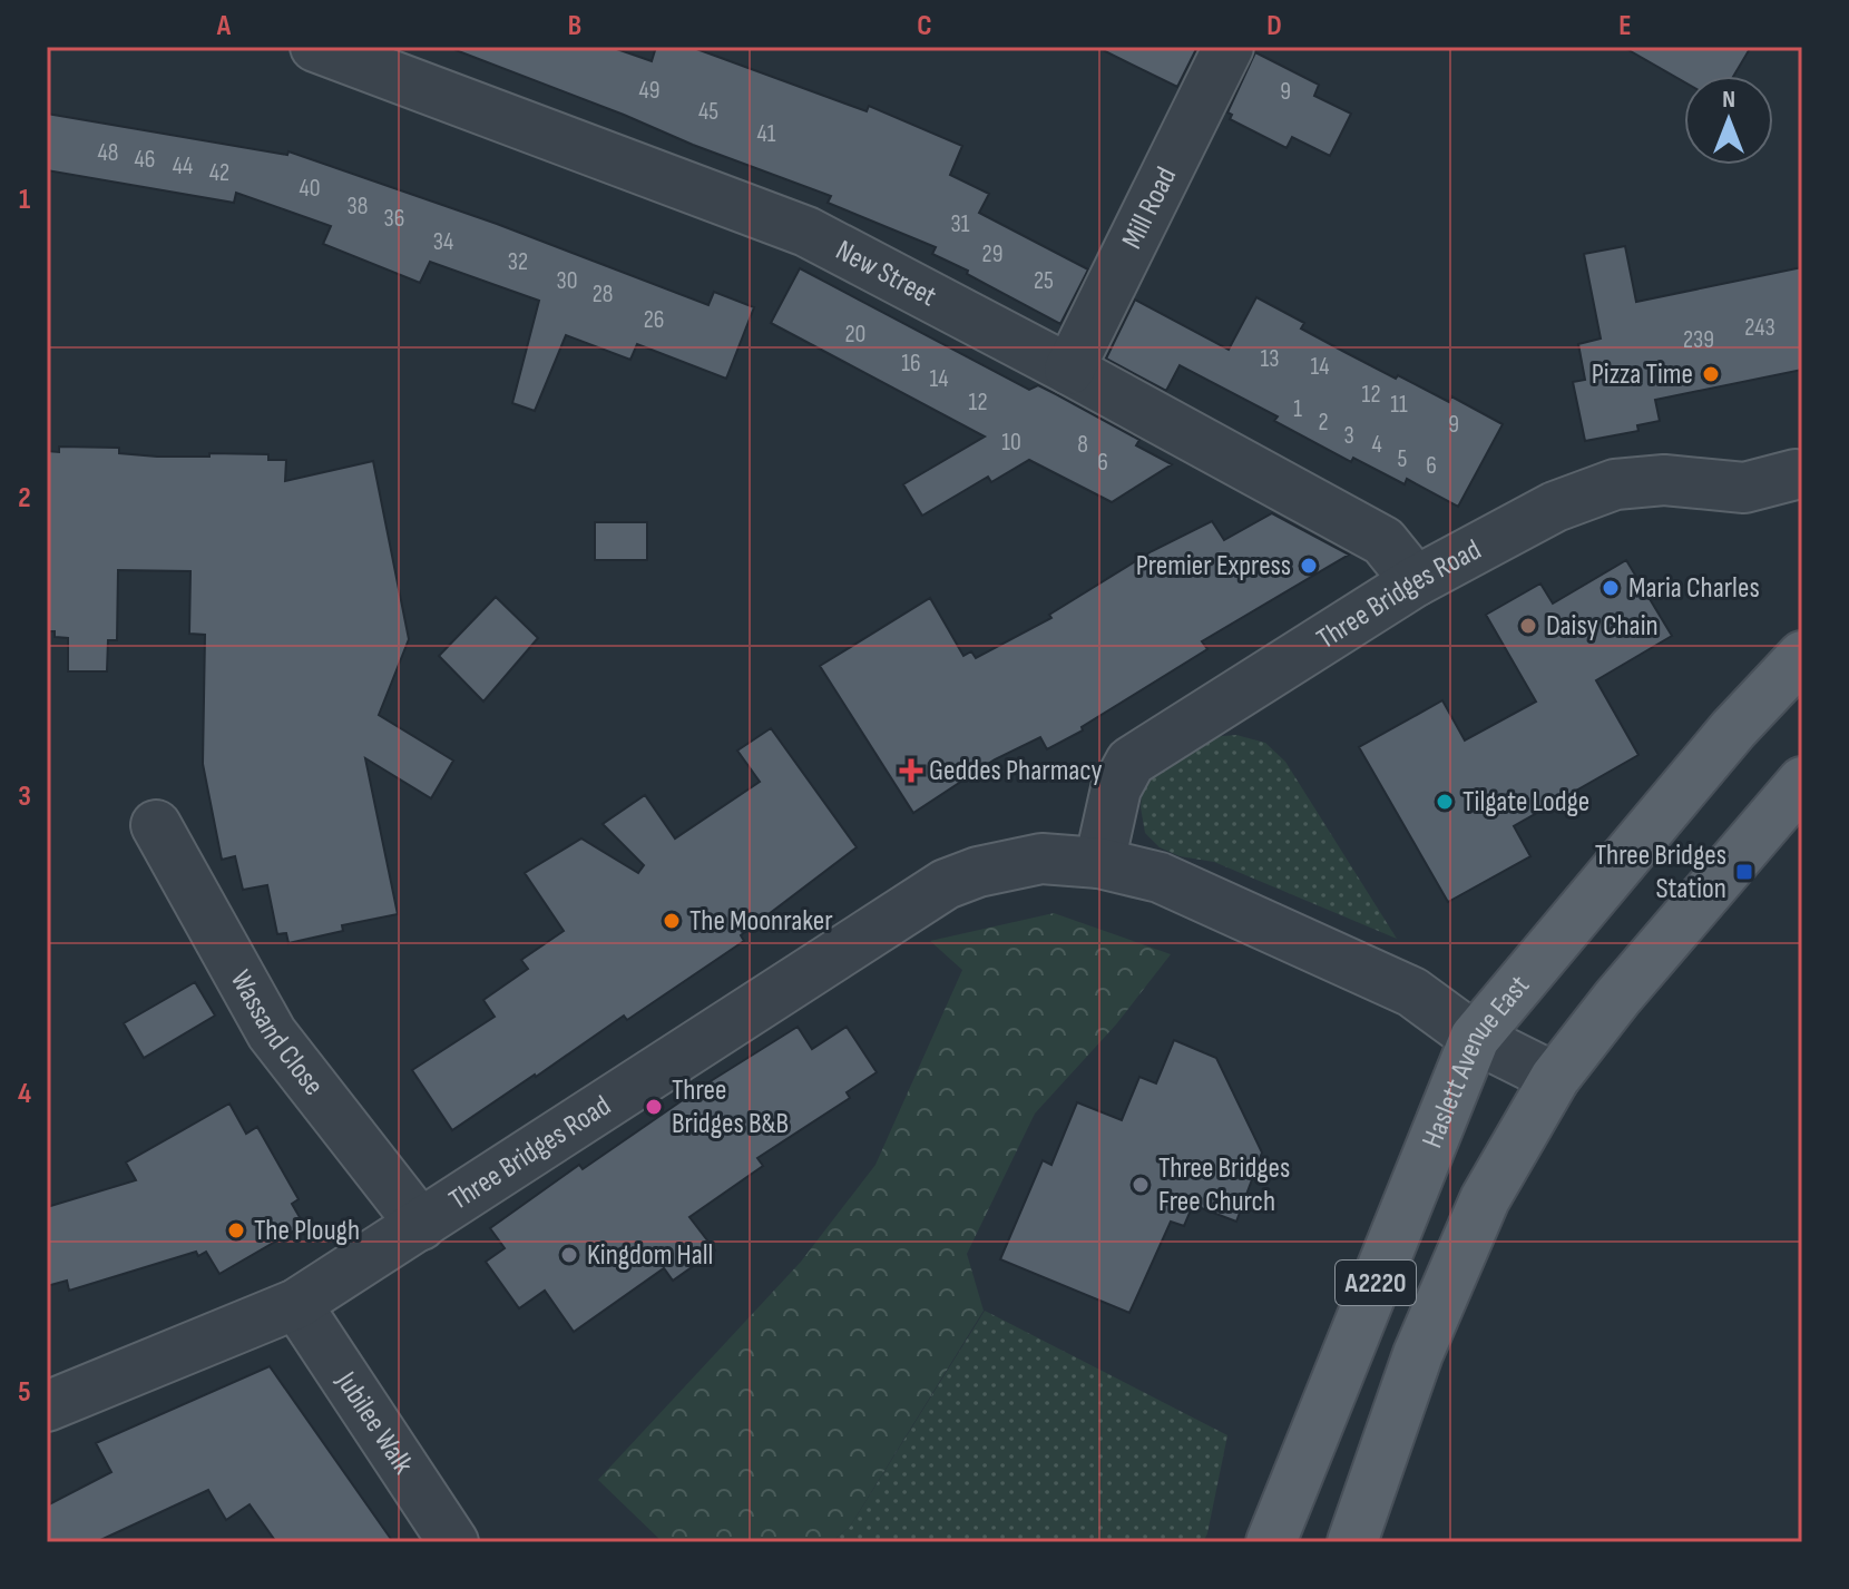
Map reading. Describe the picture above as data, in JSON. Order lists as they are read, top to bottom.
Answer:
{
  "streets": {
    "main road": ["Haslett Avenue East", "A2220"],
    "street": [
      "Mill Road",
      "New Street",
      "Three Bridges Road",
      "Wassand Close",
      "Jubilee Walk"
    ]
  },
  "crossings": [
    ["Mill Road", "New Street"],
    ["New Street", "Three Bridges Road"],
    ["Three Bridges Road", "Wassand Close"],
    ["Three Bridges Road", "Haslett Avenue East"],
    ["Three Bridges Road", "A2220"],
    ["Three Bridges Road", "Jubilee Walk"]
  ],
  "places": {
    "other": [
      "Pizza Time",
      "Premier Express",
      "Maria Charles",
      "Daisy Chain",
      "Tilgate Lodge",
      "The Moonraker",
      "Three Bridges B&B",
      "Three Bridges Free Church",
      "The Plough",
      "Kingdom Hall"
    ],
    "health": ["Geddes Pharmacy"],
    "transit": ["Three Bridges Station"]
  },
  "house_numbers": [
    "49",
    "9",
    "45",
    "41",
    "48",
    "46",
    "44",
    "42",
    "40",
    "38",
    "36",
    "31",
    "34",
    "29",
    "32",
    "30",
    "25",
    "28",
    "26",
    "243",
    "20",
    "239",
    "13",
    "16",
    "14",
    "14",
    "12",
    "12",
    "11",
    "1",
    "2",
    "9",
    "3",
    "10",
    "8",
    "4",
    "5",
    "6",
    "6"
  ],
  "north": "top",
  "grid": {
    "columns": [
      "A",
      "B",
      "C",
      "D",
      "E"
    ],
    "rows": [
      "1",
      "2",
      "3",
      "4",
      "5"
    ]
  }
}
